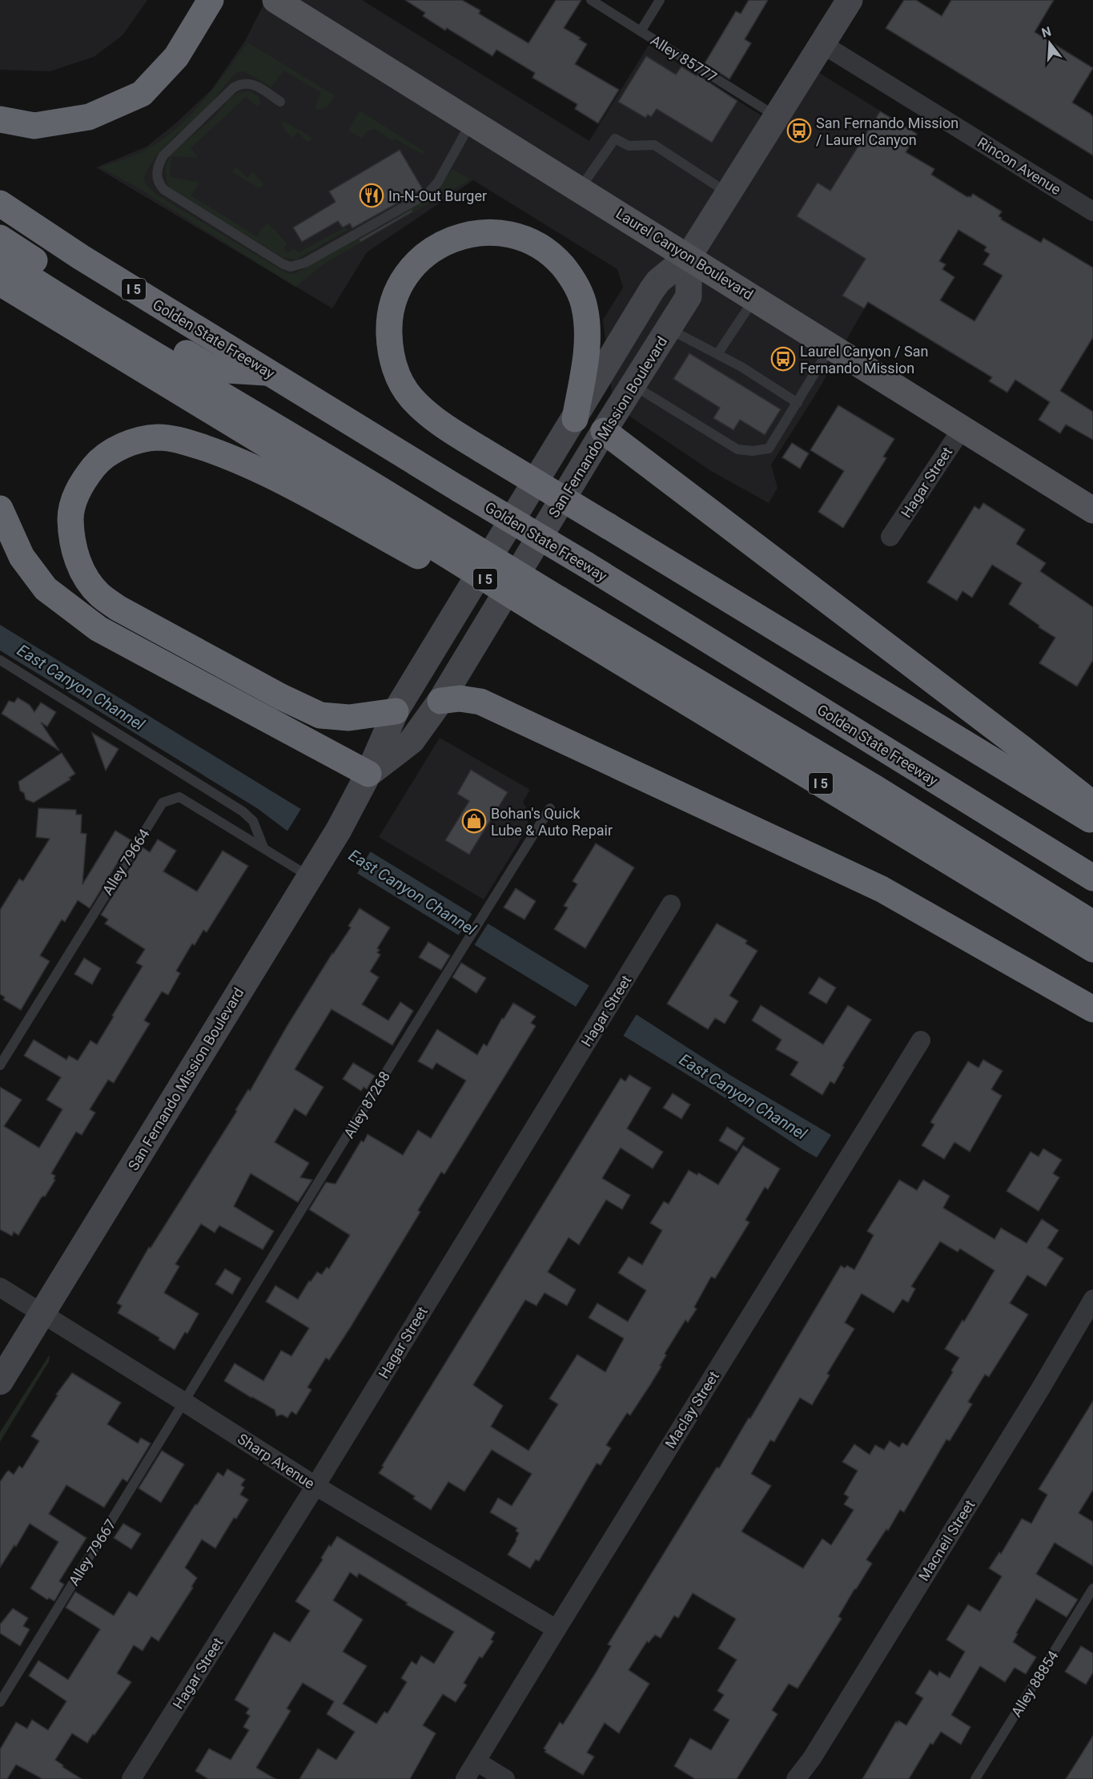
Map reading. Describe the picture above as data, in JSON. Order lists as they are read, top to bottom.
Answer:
{
  "streets": {
    "highway": ["I 5", "Golden State Freeway"],
    "main road": ["Laurel Canyon Boulevard", "San Fernando Mission Boulevard"],
    "street": [
      "Rincon Avenue",
      "Hagar Street",
      "Maclay Street",
      "Sharp Avenue",
      "Macneil Street"
    ],
    "lane": [
      "Alley 85777",
      "Alley 79664",
      "Alley 87268",
      "Alley 79667",
      "Alley 88854"
    ]
  },
  "crossings": [
    ["Alley 85777", "San Fernando Mission Boulevard"],
    ["Rincon Avenue", "San Fernando Mission Boulevard"],
    ["Laurel Canyon Boulevard", "San Fernando Mission Boulevard"],
    ["Laurel Canyon Boulevard", "Hagar Street"],
    ["San Fernando Mission Boulevard", "Alley 79664"],
    ["San Fernando Mission Boulevard", "Sharp Avenue"],
    ["Hagar Street", "Sharp Avenue"],
    ["Alley 87268", "Sharp Avenue"],
    ["Alley 87268", "Alley 79667"],
    ["Maclay Street", "Sharp Avenue"],
    ["Sharp Avenue", "Alley 79667"]
  ],
  "water": ["East Canyon Channel"],
  "places": {
    "bus stop": ["San Fernando Mission / Laurel Canyon", "Laurel Canyon / San Fernando Mission"],
    "restaurant": ["In-N-Out Burger"],
    "shop": ["Bohan's Quick Lube & Auto Repair"]
  },
  "north": "top"
}
